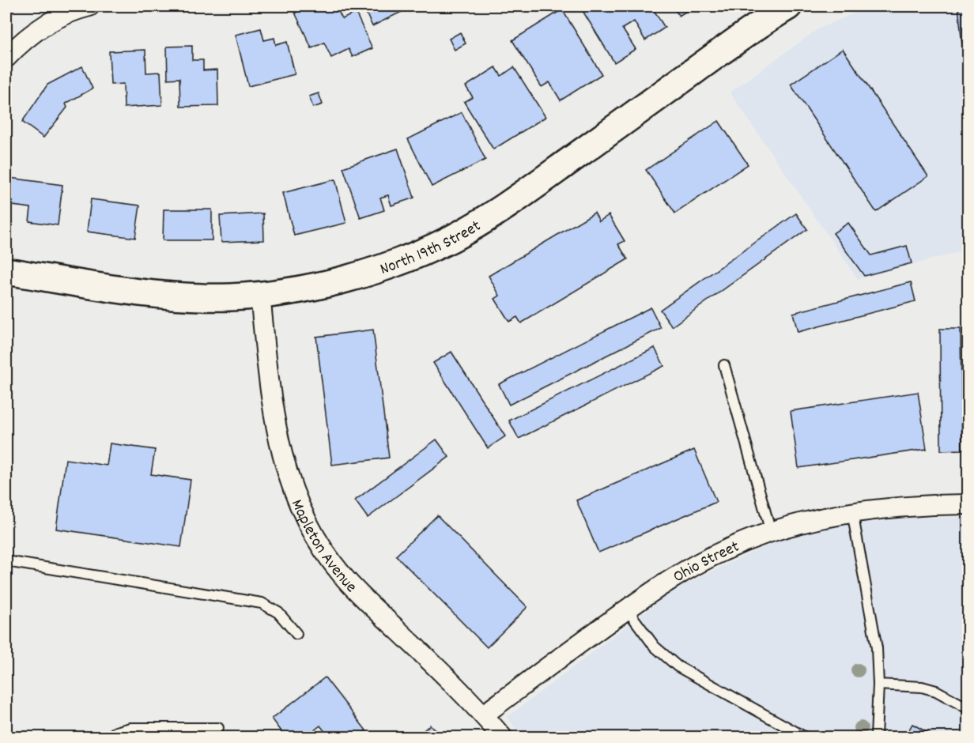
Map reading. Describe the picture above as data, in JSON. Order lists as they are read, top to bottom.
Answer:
{
  "streets": {
    "street": ["North 19th Street", "Mapleton Avenue", "Ohio Street"]
  },
  "crossings": [
    ["North 19th Street", "Mapleton Avenue"],
    ["Mapleton Avenue", "Ohio Street"]
  ]
}
